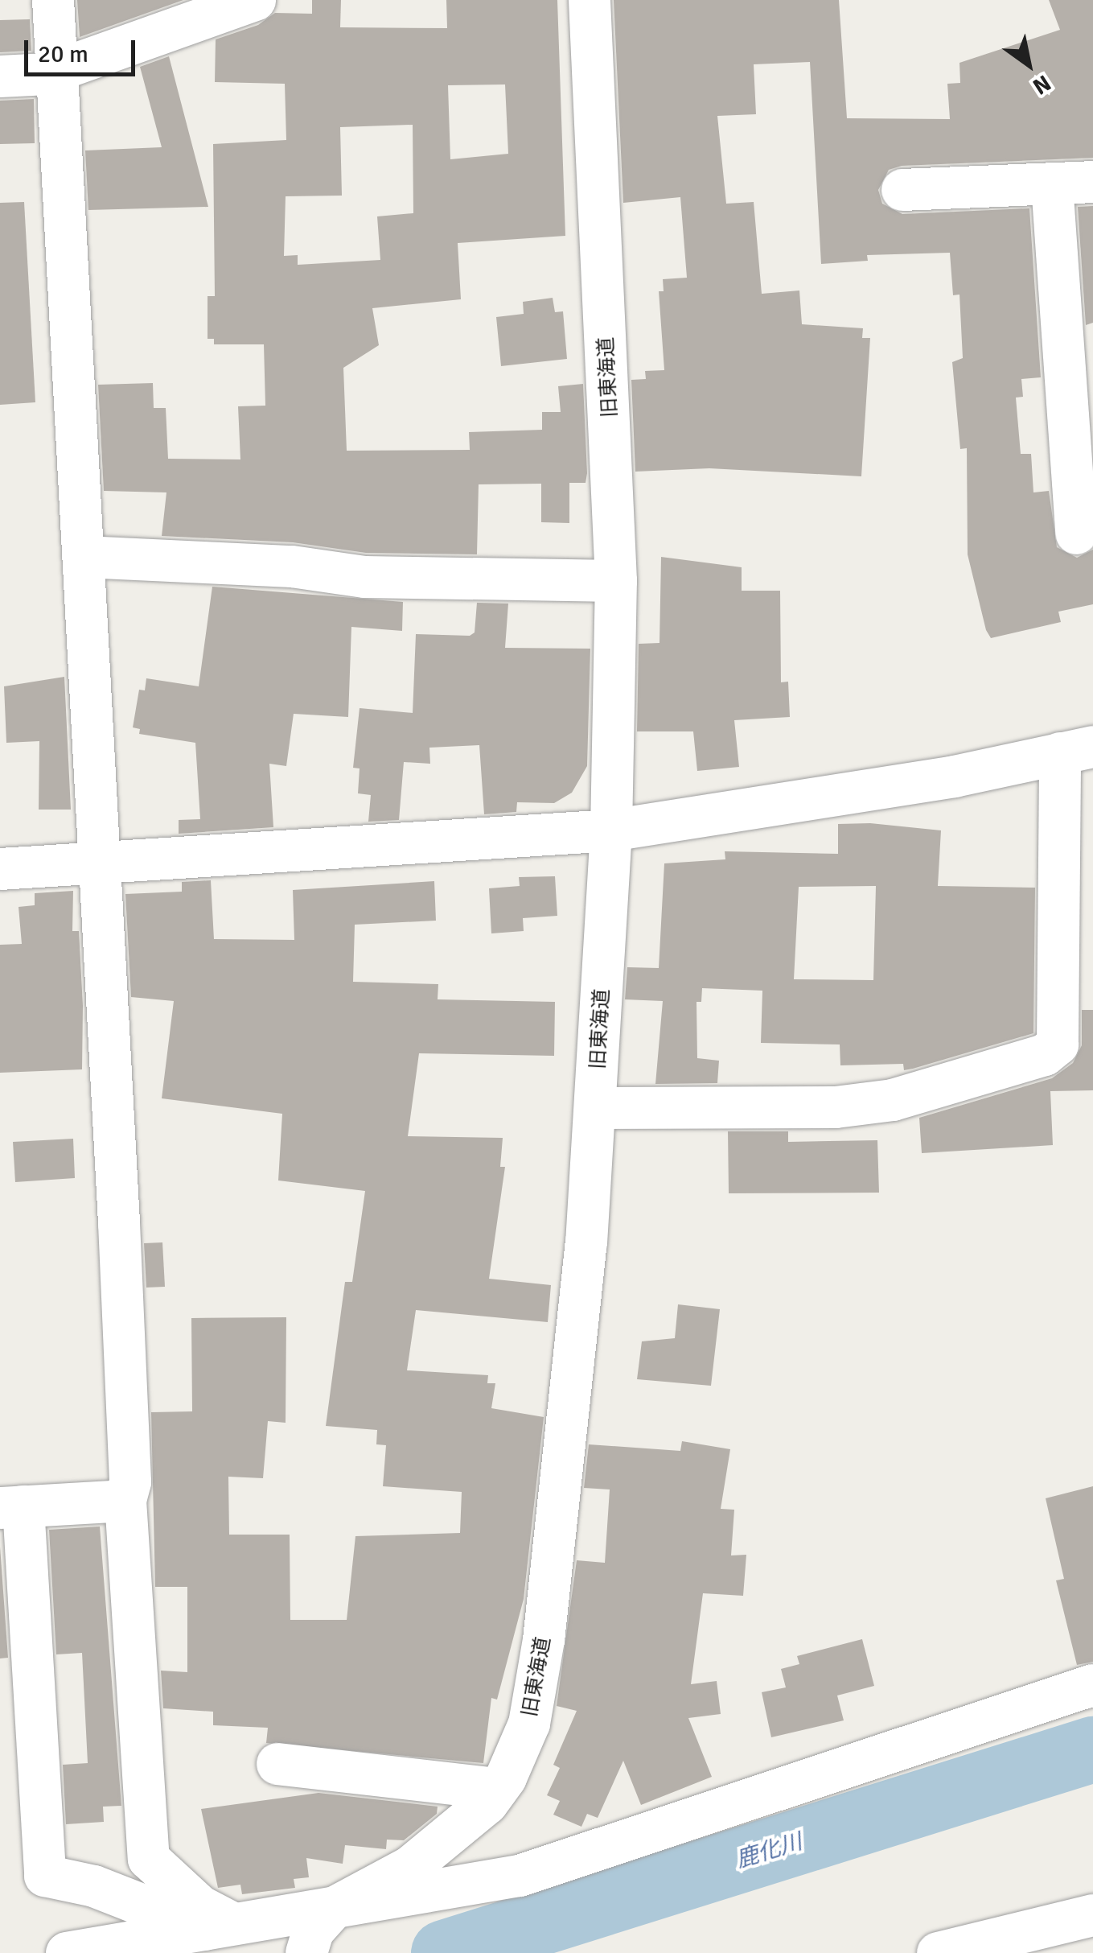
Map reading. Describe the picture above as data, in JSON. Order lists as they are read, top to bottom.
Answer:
{
  "streets": {
    "street": ["旧東海道"]
  },
  "water": ["鹿化川"],
  "scale_bar": "20 m",
  "north": "bottom right"
}
